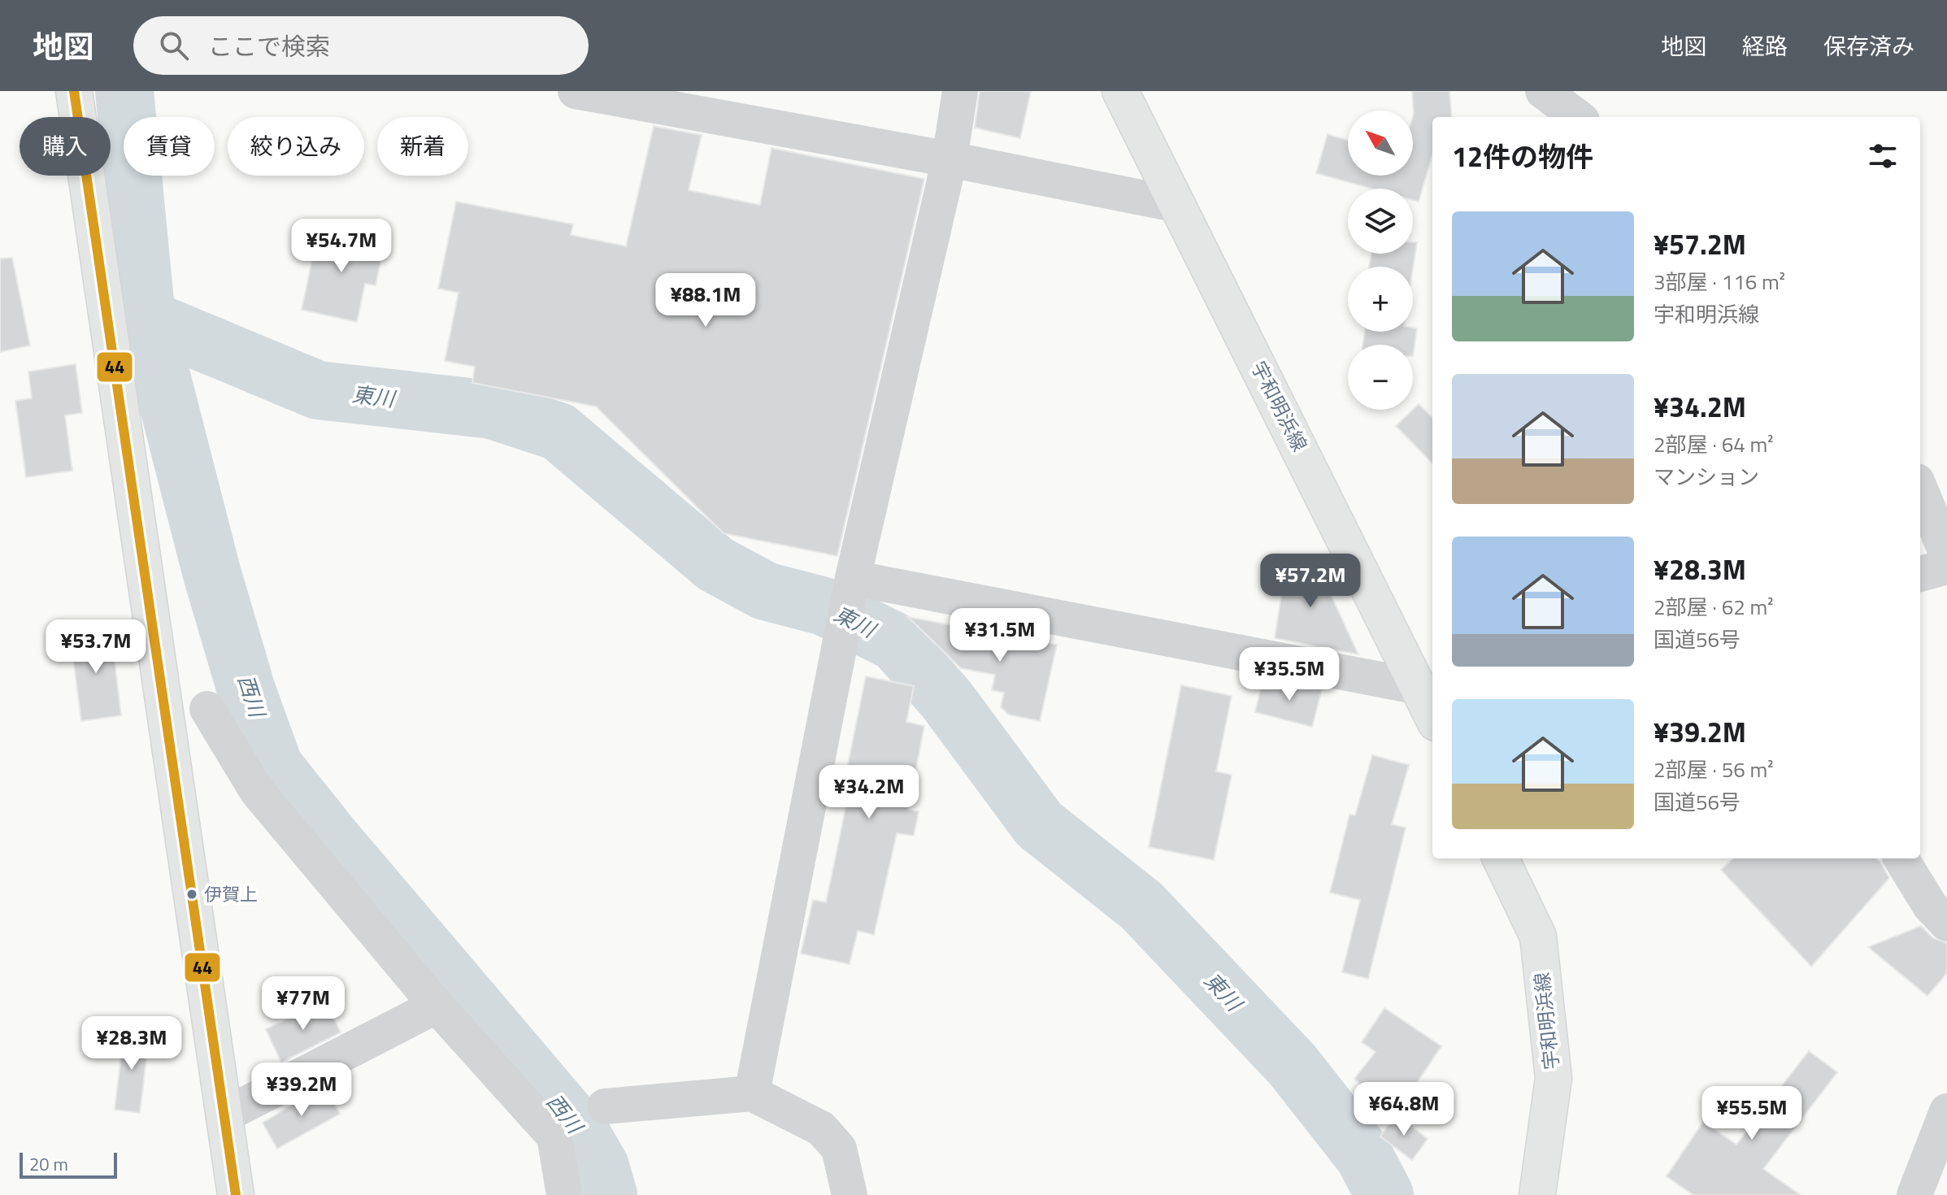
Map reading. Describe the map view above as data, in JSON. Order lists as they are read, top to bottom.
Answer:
{
  "streets": {
    "main road": ["宇和明浜線"]
  },
  "water": ["東川", "西川"],
  "places": ["伊賀上"],
  "lines": ["transit line 44"],
  "scale_bar": "20 m",
  "north": "top left",
  "page": {
    "header": "地図",
    "search": "ここで検索",
    "nav": ["地図", "経路", "保存済み"],
    "map_buttons": ["+", "−"],
    "chip": [
      "購入",
      "賃貸",
      "絞り込み",
      "新着"
    ],
    "heading": "12件の物件",
    "list": [
      {
        "name": "¥57.2M",
        "note": "3部屋 · 116 m² · 宇和明浜線"
      },
      {
        "name": "¥34.2M",
        "note": "2部屋 · 64 m² · マンション"
      },
      {
        "name": "¥28.3M",
        "note": "2部屋 · 62 m² · 国道56号"
      },
      {
        "name": "¥39.2M",
        "note": "2部屋 · 56 m² · 国道56号"
      }
    ],
    "price": [
      "¥54.7M",
      "¥88.1M",
      "¥57.2M",
      "¥31.5M",
      "¥53.7M",
      "¥35.5M",
      "¥34.2M",
      "¥77M",
      "¥28.3M",
      "¥39.2M",
      "¥64.8M",
      "¥55.5M"
    ],
    "scale": "20 m"
  }
}
